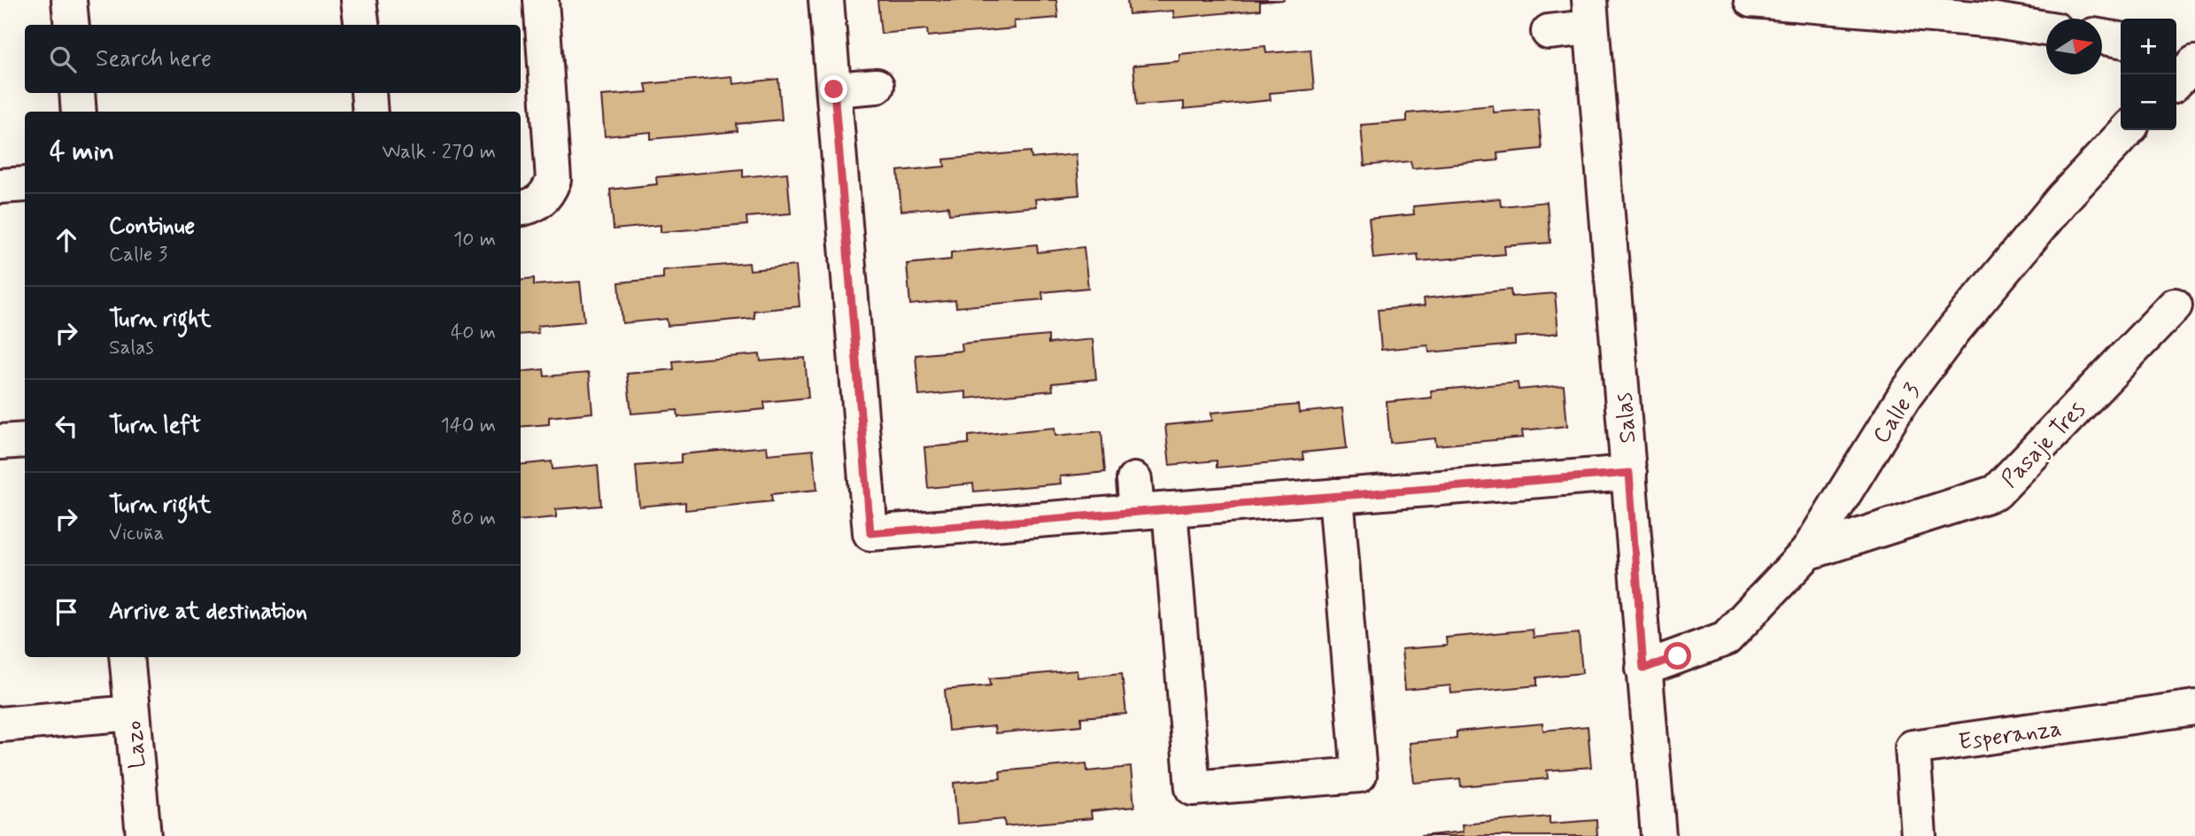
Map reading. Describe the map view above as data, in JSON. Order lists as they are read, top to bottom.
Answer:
{
  "streets": {
    "street": [
      "Calle 3",
      "Salas",
      "Pasaje Tres",
      "Esperanza",
      "Lazo"
    ]
  },
  "crossings": [
    ["Calle 3", "Salas"],
    ["Calle 3", "Pasaje Tres"]
  ],
  "north": "right",
  "page": {
    "map_buttons": ["+", "−"],
    "search": "Search here",
    "heading": ["4 min", "Walk · 270 m"],
    "list": [
      ["Continue", "Calle 3", "10 m"],
      ["Turn right", "Salas", "40 m"],
      ["Turn left", "140 m"],
      ["Turn right", "Vicuña", "80 m"],
      "Arrive at destination"
    ]
  }
}
